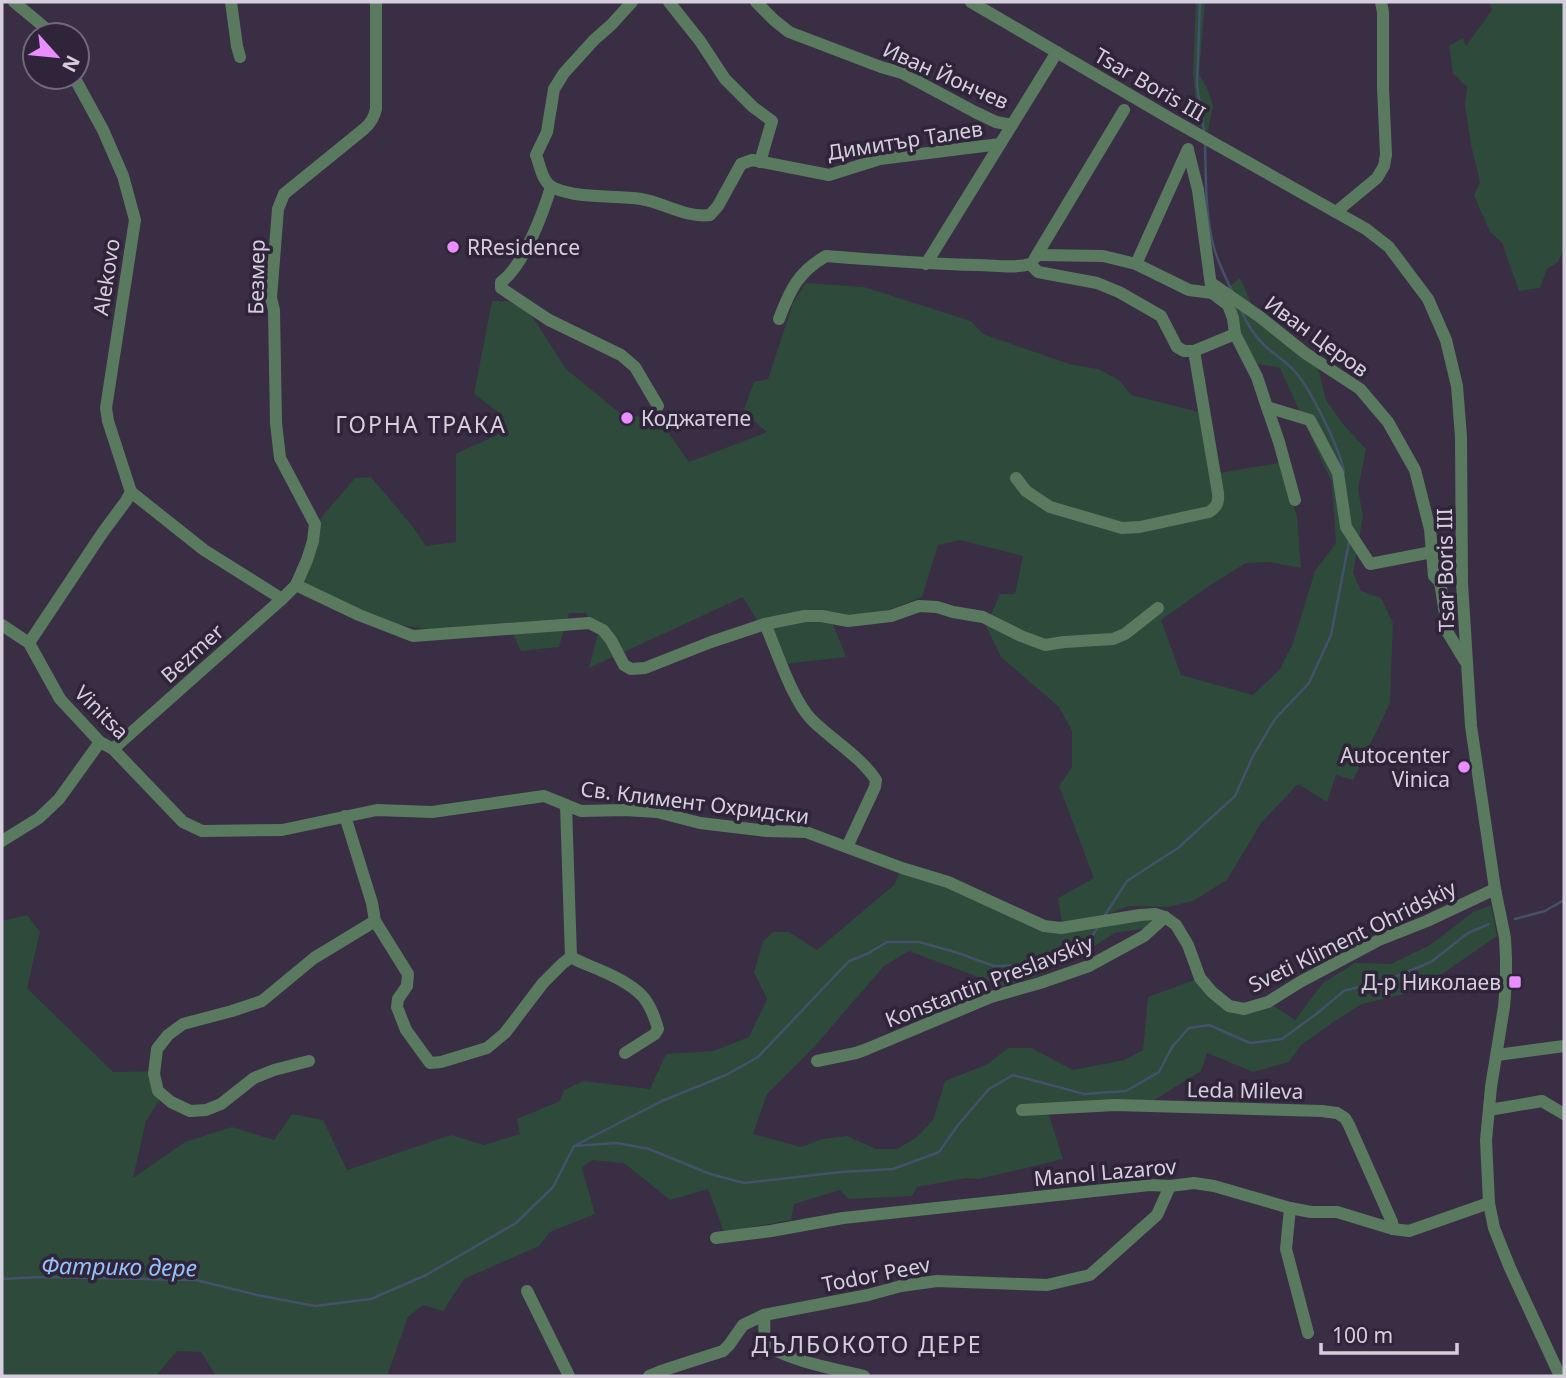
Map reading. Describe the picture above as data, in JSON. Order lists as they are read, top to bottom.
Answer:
{
  "streets": {
    "street": [
      "Иван Йончев",
      "Tsar Boris III",
      "Димитър Талев",
      "Alekovo",
      "Безмер",
      "Иван Церов",
      "Bezmer",
      "Vinitsa",
      "Св. Климент Охридски",
      "Sveti Kliment Ohridskiy",
      "Konstantin Preslavskiy",
      "Leda Mileva",
      "Manol Lazarov",
      "Todor Peev"
    ]
  },
  "crossings": [
    ["Tsar Boris III", "Иван Церов"],
    ["Tsar Boris III", "Sveti Kliment Ohridskiy"],
    ["Tsar Boris III", "Manol Lazarov"],
    ["Безмер", "Bezmer"],
    ["Bezmer", "Vinitsa"],
    ["Vinitsa", "Св. Климент Охридски"],
    ["Св. Климент Охридски", "Sveti Kliment Ohridskiy"],
    ["Св. Климент Охридски", "Konstantin Preslavskiy"],
    ["Sveti Kliment Ohridskiy", "Konstantin Preslavskiy"],
    ["Leda Mileva", "Manol Lazarov"],
    ["Manol Lazarov", "Todor Peev"]
  ],
  "districts": ["ГОРНА ТРАКА", "ДЪЛБОКОТО ДЕРЕ"],
  "water": ["Фатрико дере"],
  "places": {
    "other": ["RResidence", "Коджатепе", "Autocenter Vinica"],
    "transit": ["Д-р Николаев"]
  },
  "scale_bar": "100 m",
  "north": "bottom right"
}
